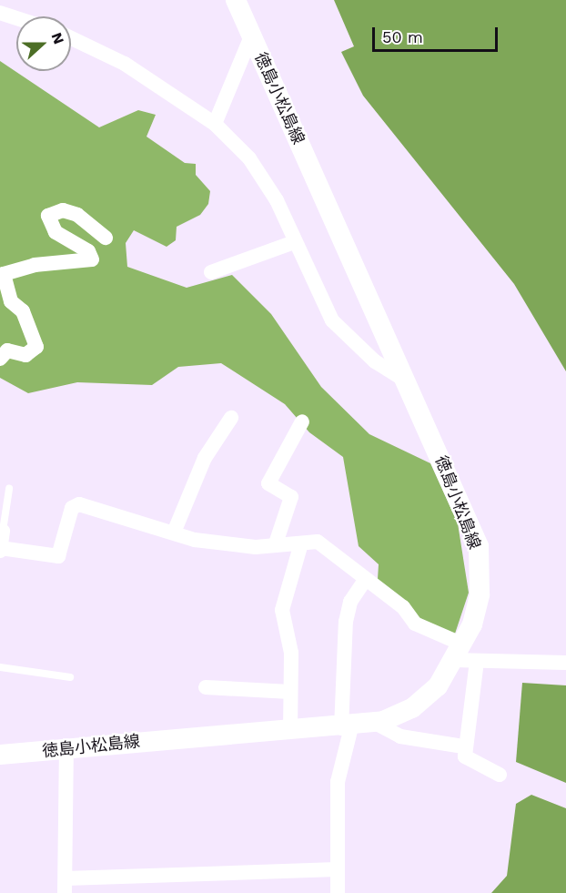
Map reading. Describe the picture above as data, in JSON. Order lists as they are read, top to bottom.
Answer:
{
  "streets": {
    "main road": ["徳島小松島線"]
  },
  "scale_bar": "50 m",
  "north": "right"
}
